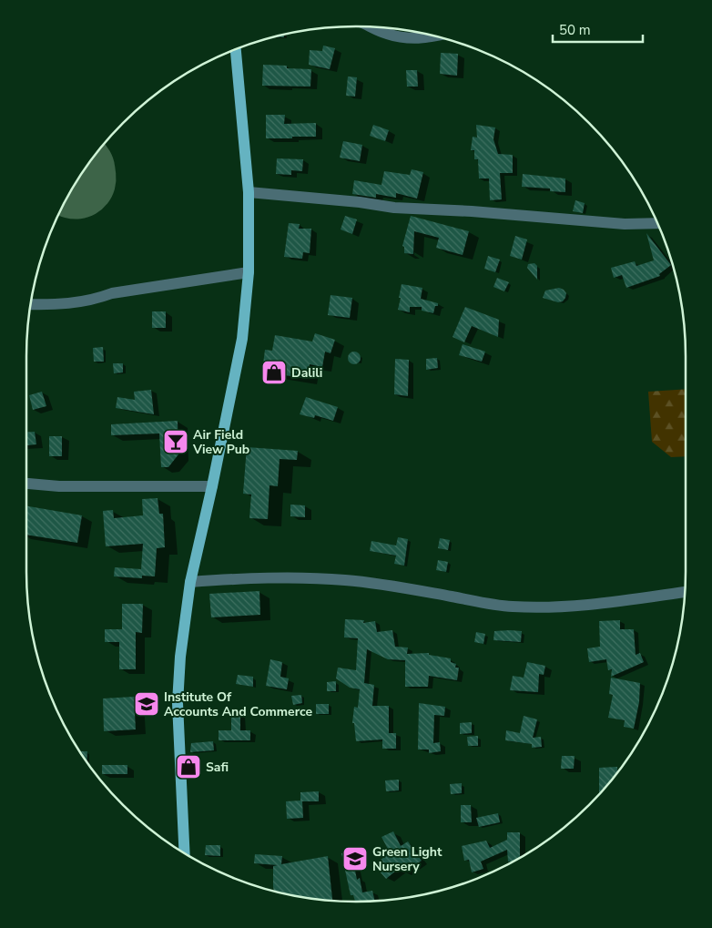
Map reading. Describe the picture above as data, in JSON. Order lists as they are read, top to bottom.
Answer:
{
  "places": {
    "shop": ["Dalili", "Safi"],
    "bar": ["Air Field View Pub"],
    "school or university": ["Institute Of Accounts And Commerce", "Green Light Nursery"]
  },
  "scale_bar": "50 m"
}
